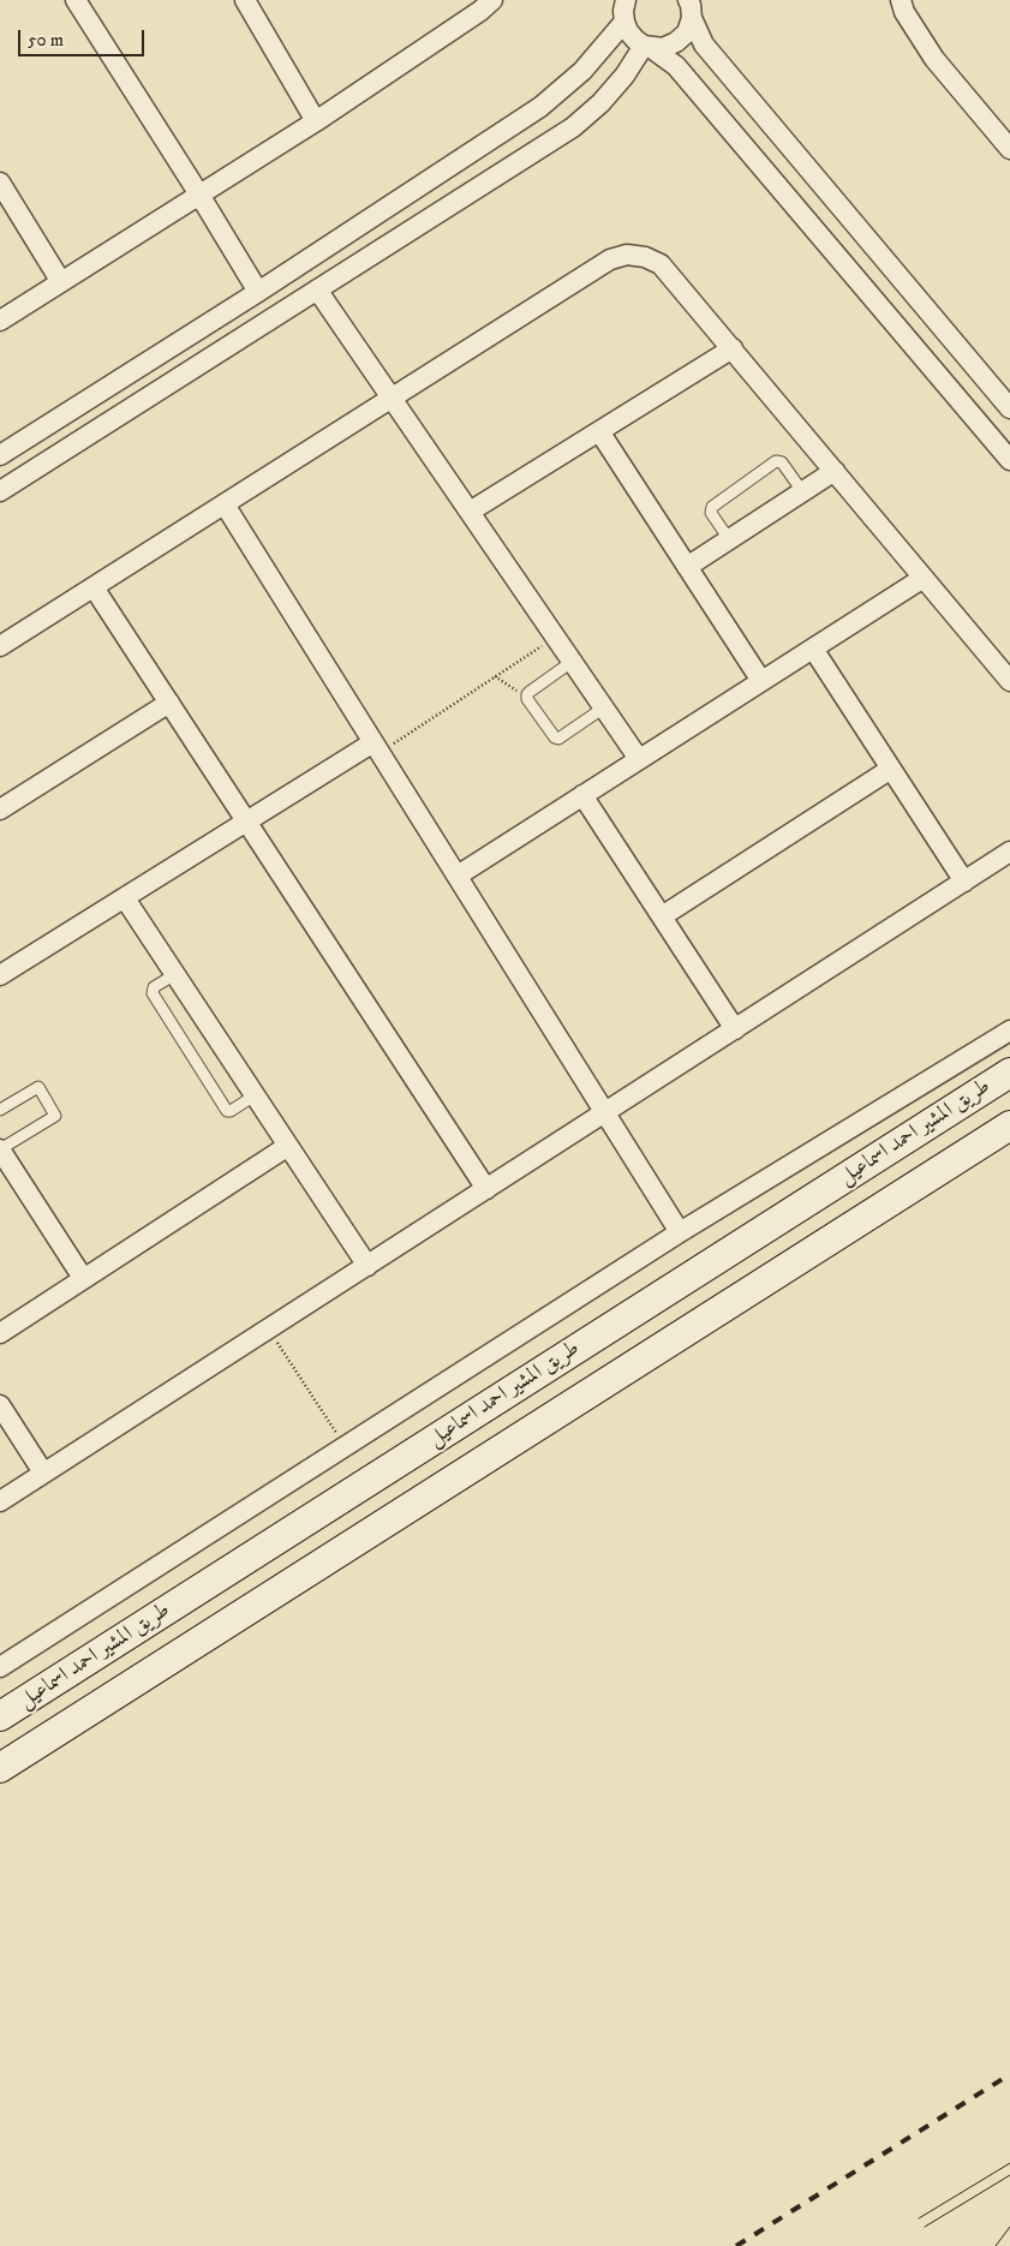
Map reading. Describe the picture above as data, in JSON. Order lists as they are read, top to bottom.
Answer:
{
  "streets": {
    "street": ["طريق المشير احمد اسماعيل"]
  },
  "scale_bar": "50 m"
}
